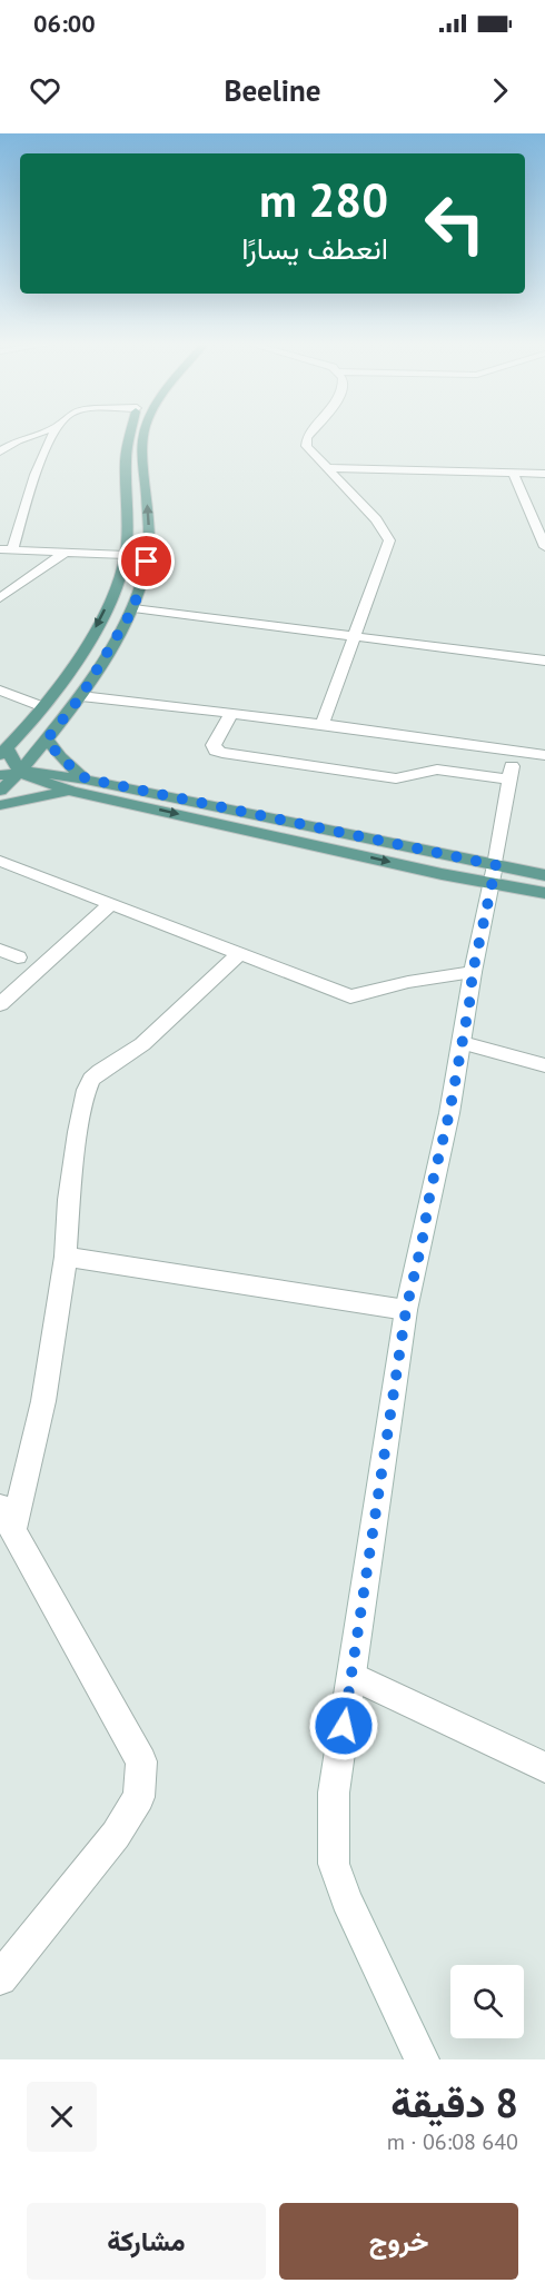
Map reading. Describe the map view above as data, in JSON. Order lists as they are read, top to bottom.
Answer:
{
  "page": {
    "status": "06:00",
    "header": "Beeline",
    "turn": ["280 m", "انعطف يسارًا"],
    "heading": ["8 دقيقة", "640 m · 06:08"],
    "buttons": ["خروج", "مشاركة"]
  }
}
